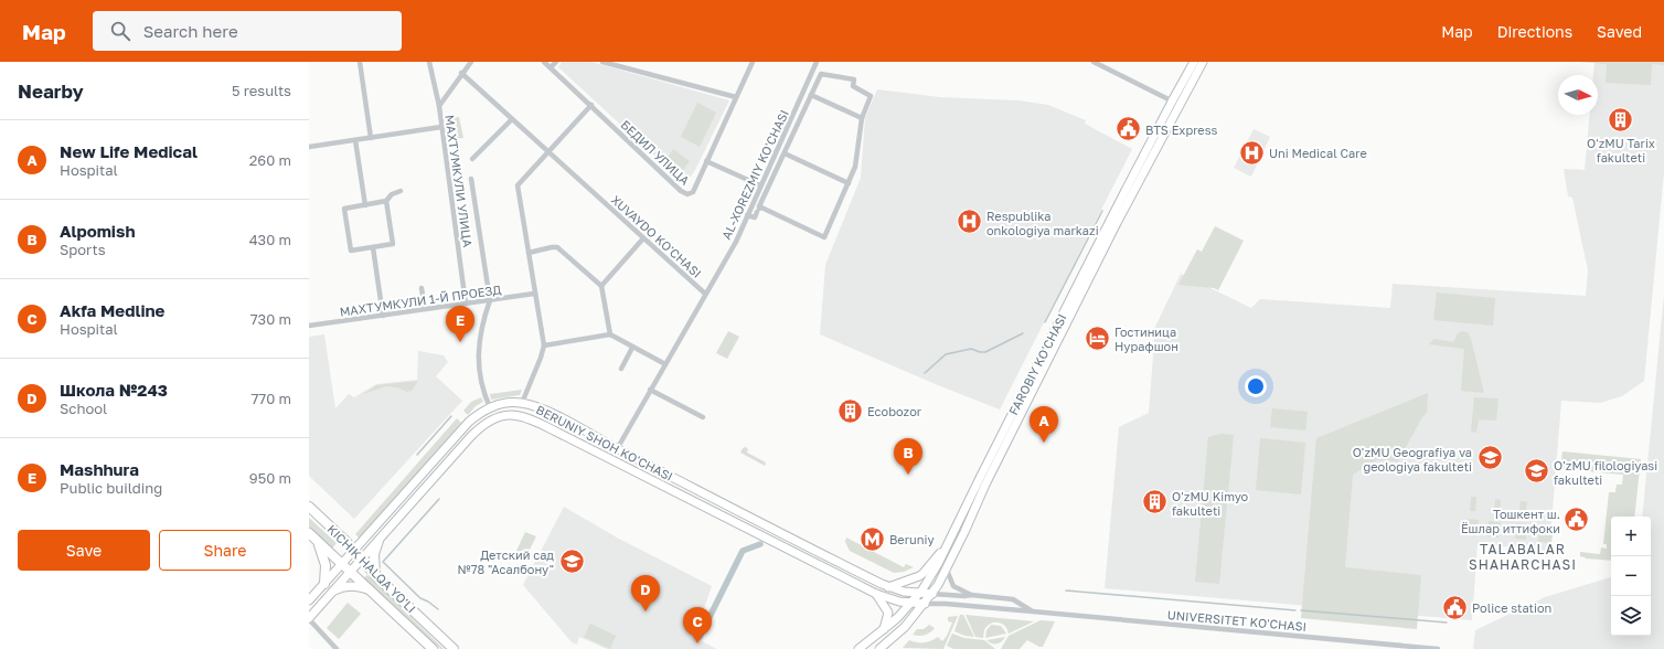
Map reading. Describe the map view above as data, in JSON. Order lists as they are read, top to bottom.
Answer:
{
  "streets": {
    "highway": ["KICHIK HALQA YO'LI"],
    "main road": ["FAROBIY KO'CHASI", "BERUNIY SHOH KO'CHASI"],
    "street": [
      "БЕДИЛ УЛИЦА",
      "AL-XOREZMIY KO'CHASI",
      "МАХТУМКУЛИ УЛИЦА",
      "XUVAYDO KO'CHASI",
      "МАХТУМКУЛИ 1-Й ПРОЕЗД",
      "UNIVERSITET KO'CHASI"
    ]
  },
  "crossings": [
    ["AL-XOREZMIY KO'CHASI", "XUVAYDO KO'CHASI"],
    ["МАХТУМКУЛИ УЛИЦА", "МАХТУМКУЛИ 1-Й ПРОЕЗД"],
    ["XUVAYDO KO'CHASI", "BERUNIY SHOH KO'CHASI"],
    ["FAROBIY KO'CHASI", "BERUNIY SHOH KO'CHASI"],
    ["FAROBIY KO'CHASI", "UNIVERSITET KO'CHASI"],
    ["BERUNIY SHOH KO'CHASI", "KICHIK HALQA YO'LI"],
    ["BERUNIY SHOH KO'CHASI", "UNIVERSITET KO'CHASI"]
  ],
  "districts": ["TALABALAR SHAHARCHASI"],
  "places": {
    "building": ["OʻzMU Tarix fakulteti", "Ecobozor", "O'zMU Kimyo fakulteti"],
    "public building": ["BTS Express", "Тошкент ш. Ёшлар иттифоки", "Police station"],
    "hospital": ["Uni Medical Care", "Respublika onkologiya markazi"],
    "hotel": ["Гостиница Нурафшон"],
    "school or university": ["O'zMU Geografiya va geologiya fakulteti", "O'zMU filologiyasi fakulteti", "Детский сад №78 \"Асалбону\""],
    "metro station": ["Beruniy"]
  },
  "north": "right",
  "page": {
    "header": "Map",
    "search": "Search here",
    "nav": ["Map", "Directions", "Saved"],
    "heading": ["Nearby", "5 results"],
    "list": [
      {
        "mark": "A",
        "name": "New Life Medical",
        "note": "Hospital",
        "value": "260 m"
      },
      {
        "mark": "B",
        "name": "Alpomish",
        "note": "Sports",
        "value": "430 m"
      },
      {
        "mark": "C",
        "name": "Akfa Medline",
        "note": "Hospital",
        "value": "730 m"
      },
      {
        "mark": "D",
        "name": "Школа №243",
        "note": "School",
        "value": "770 m"
      },
      {
        "mark": "E",
        "name": "Mashhura",
        "note": "Public building",
        "value": "950 m"
      }
    ],
    "pins": [
      "E",
      "A",
      "B",
      "D",
      "C"
    ],
    "buttons": ["Save", "Share"],
    "map_buttons": ["+", "−"]
  }
}
